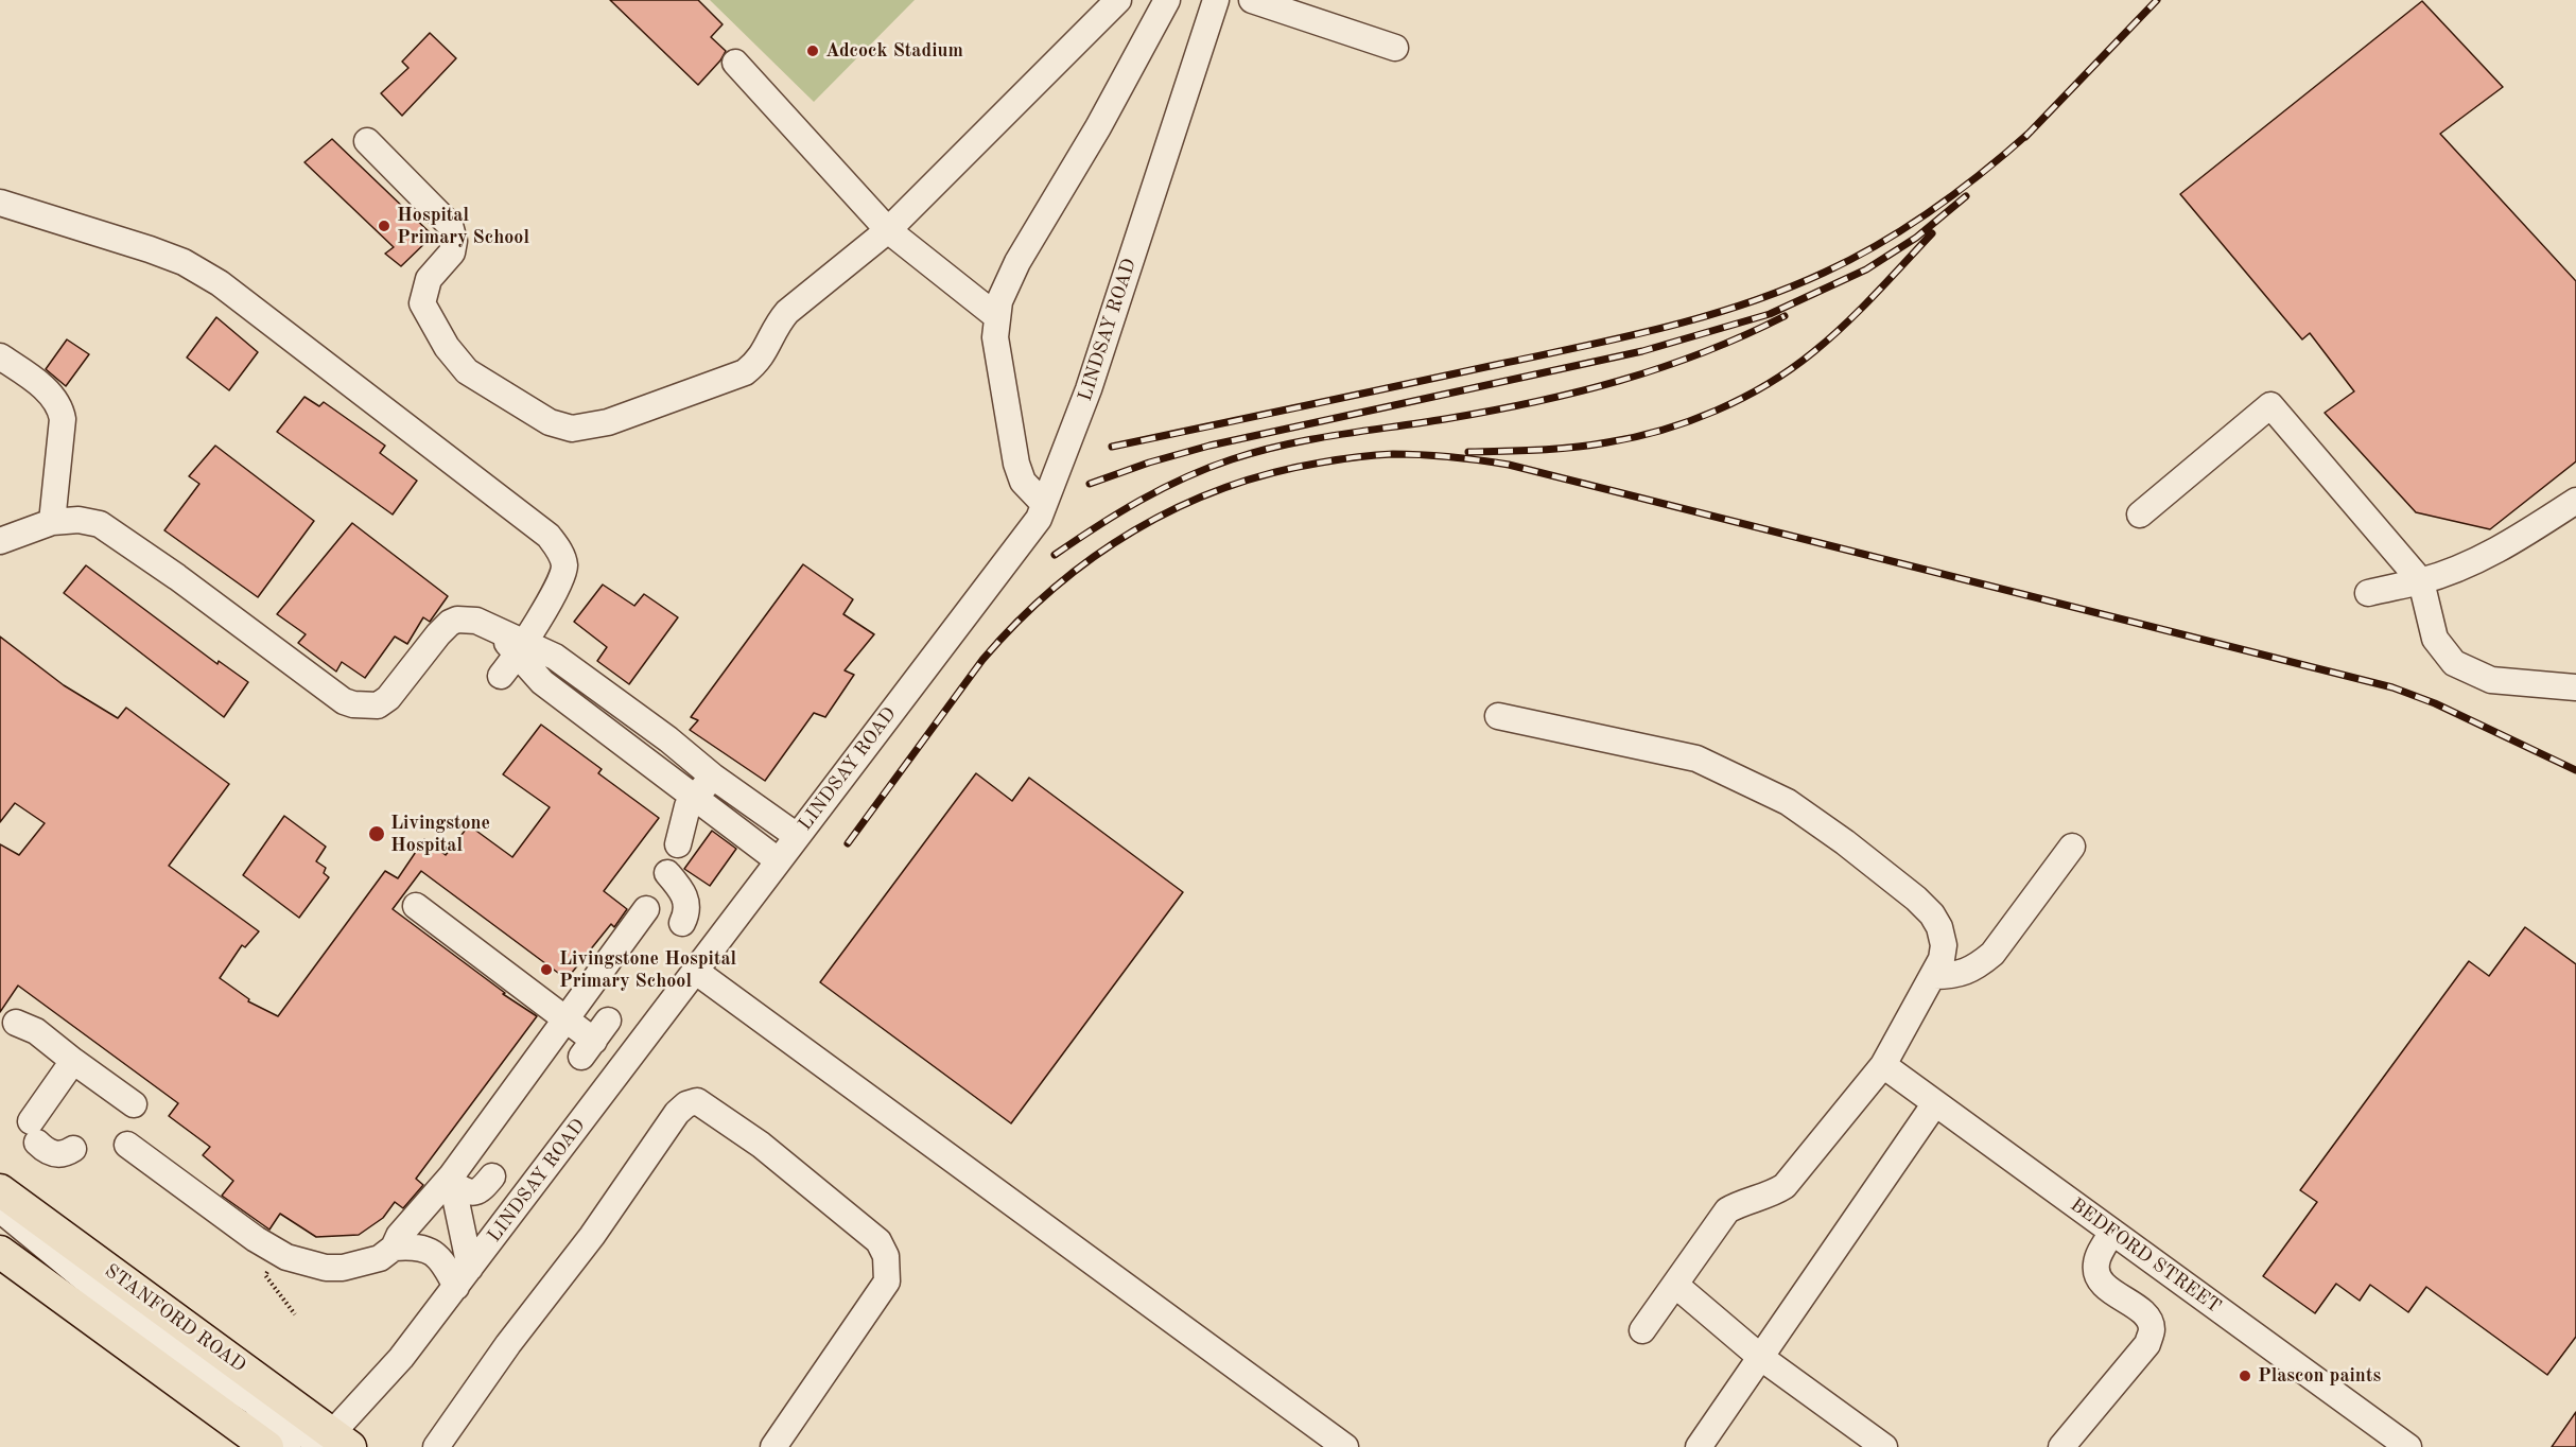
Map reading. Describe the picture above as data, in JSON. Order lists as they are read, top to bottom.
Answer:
{
  "streets": {
    "main road": ["STANFORD ROAD"],
    "street": ["LINDSAY ROAD", "BEDFORD STREET"]
  },
  "crossings": [
    ["LINDSAY ROAD", "STANFORD ROAD"]
  ],
  "places": [
    "Adcock Stadium",
    "Hospital Primary School",
    "Livingstone Hospital",
    "Livingstone Hospital Primary School",
    "Plascon paints"
  ]
}
